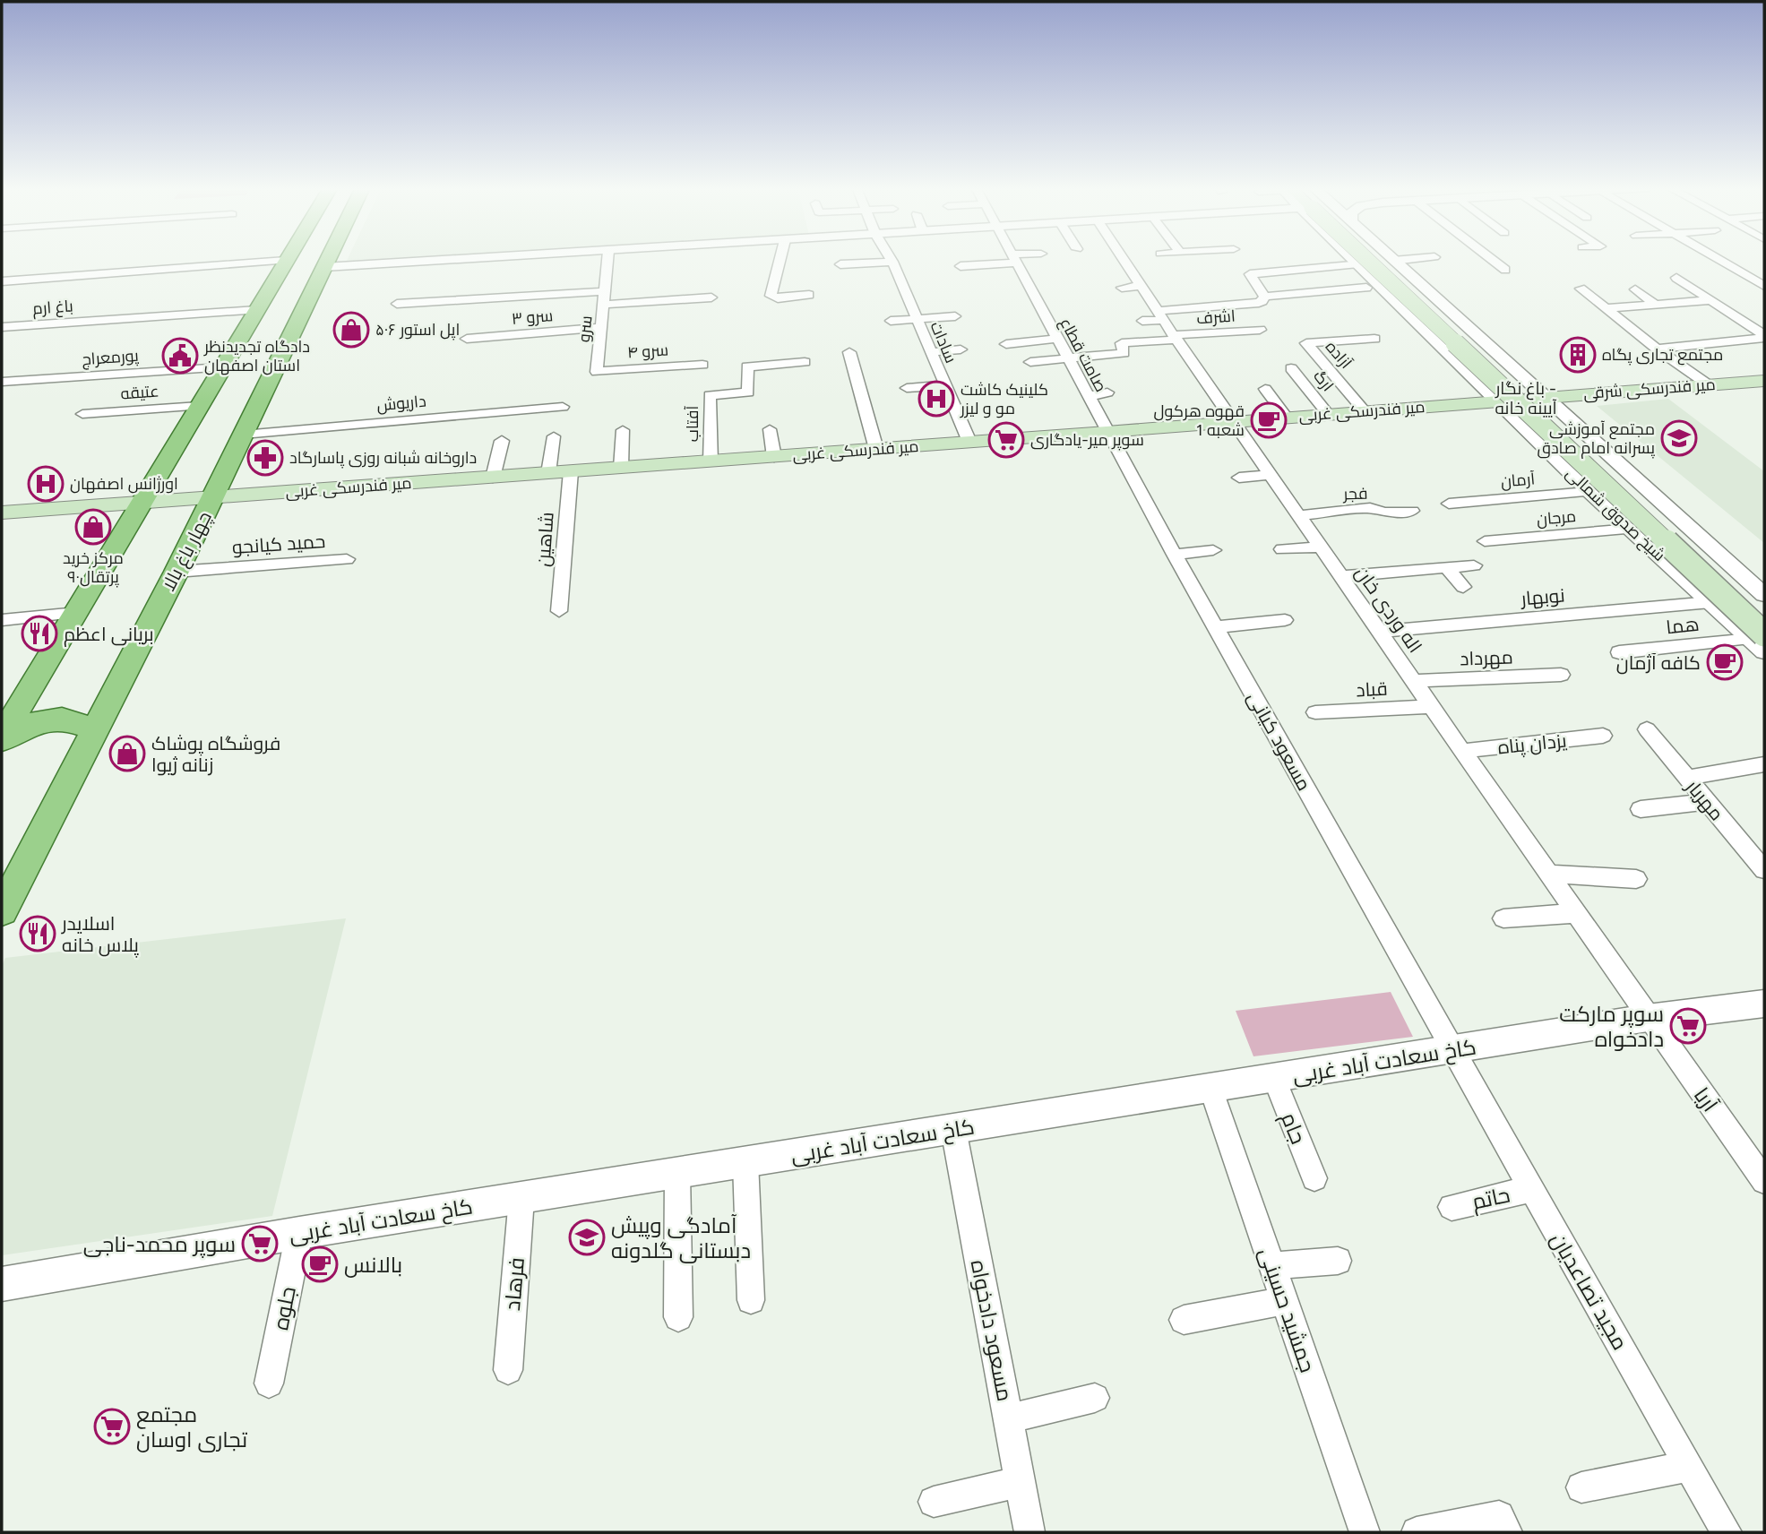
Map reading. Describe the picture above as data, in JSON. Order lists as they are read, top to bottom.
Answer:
{
  "streets": {
    "main road": [
      "میر فندرسکی شرقی",
      "میر فندرسکی غربی",
      "شیخ صدوق شمالی",
      "چهار باغ بالا"
    ],
    "street": [
      "باغ ارم",
      "سرو ۳",
      "اشرف",
      "سرو",
      "سادات",
      "سرو ۴",
      "صامت قطاع",
      "آزاده",
      "پورمعراج",
      "ارگ",
      "عتیقه",
      "داریوش",
      "آفتاب",
      "آرمان",
      "فجر",
      "مرجان",
      "شاهین",
      "حمید کیانجو",
      "نوبهار",
      "اله وردی خان",
      "هما",
      "مهرداد",
      "قباد",
      "مسعود کیانی",
      "یزدان پناه",
      "مهریار",
      "کاخ سعادت آباد غربی",
      "آریا",
      "جام",
      "حاتم",
      "فرهاد",
      "مجید تصاعدیان",
      "جلوه",
      "جمشید حسینی",
      "مسعود دادخواه"
    ]
  },
  "crossings": [
    ["سرو ۳", "سرو"],
    ["اشرف", "صامت قطاع"],
    ["اشرف", "اله وردی خان"],
    ["سرو", "سرو ۴"],
    ["سادات", "میر فندرسکی غربی"],
    ["صامت قطاع", "میر فندرسکی غربی"],
    ["صامت قطاع", "مسعود کیانی"],
    ["آزاده", "میر فندرسکی غربی"],
    ["ارگ", "میر فندرسکی غربی"],
    ["میر فندرسکی شرقی", "میر فندرسکی غربی"],
    ["میر فندرسکی شرقی", "شیخ صدوق شمالی"],
    ["داریوش", "چهار باغ بالا"],
    ["میر فندرسکی غربی", "آفتاب"],
    ["میر فندرسکی غربی", "شیخ صدوق شمالی"],
    ["میر فندرسکی غربی", "شاهین"],
    ["میر فندرسکی غربی", "چهار باغ بالا"],
    ["میر فندرسکی غربی", "اله وردی خان"],
    ["میر فندرسکی غربی", "مسعود کیانی"],
    ["آرمان", "شیخ صدوق شمالی"],
    ["فجر", "اله وردی خان"],
    ["شیخ صدوق شمالی", "مرجان"],
    ["شیخ صدوق شمالی", "نوبهار"],
    ["شیخ صدوق شمالی", "هما"],
    ["حمید کیانجو", "چهار باغ بالا"],
    ["نوبهار", "اله وردی خان"],
    ["اله وردی خان", "مهرداد"],
    ["اله وردی خان", "قباد"],
    ["اله وردی خان", "یزدان پناه"],
    ["اله وردی خان", "کاخ سعادت آباد غربی"],
    ["اله وردی خان", "آریا"],
    ["مسعود کیانی", "کاخ سعادت آباد غربی"],
    ["مسعود کیانی", "مجید تصاعدیان"],
    ["کاخ سعادت آباد غربی", "آریا"],
    ["کاخ سعادت آباد غربی", "جام"],
    ["کاخ سعادت آباد غربی", "فرهاد"],
    ["کاخ سعادت آباد غربی", "مجید تصاعدیان"],
    ["کاخ سعادت آباد غربی", "جلوه"],
    ["کاخ سعادت آباد غربی", "جمشید حسینی"],
    ["کاخ سعادت آباد غربی", "مسعود دادخواه"],
    ["حاتم", "مجید تصاعدیان"]
  ],
  "districts": ["باغ نگار - آیینه خانه"],
  "places": {
    "shop": ["اپل استور ۵۰۶", "مرکز خرید پرتقال۹۰", "فروشگاه پوشاک زنانه ژیوا"],
    "building": ["مجتمع تجاری پگاه"],
    "public building": ["دادگاه تجدیدنظر استان اصفهان"],
    "hospital": ["کلینیک کاشت مو و لیزر", "اورژانس اصفهان"],
    "cafe": ["قهوه هرکول شعبه 1", "کافه آژمان", "بالانس"],
    "school or university": ["مجتمع آموزشی پسرانه امام صادق", "آمادگی وپیش دبستانی گلدونه"],
    "supermarket": [
      "سوپر میر-یادگاری",
      "سوپر مارکت دادخواه",
      "سوپر محمد-ناجی",
      "مجتمع تجاری اوسان"
    ],
    "pharmacy": ["داروخانه شبانه روزی پاسارگاد"],
    "restaurant": ["بریانی اعظم", "اسلایدر پلاس خانه"]
  }
}
